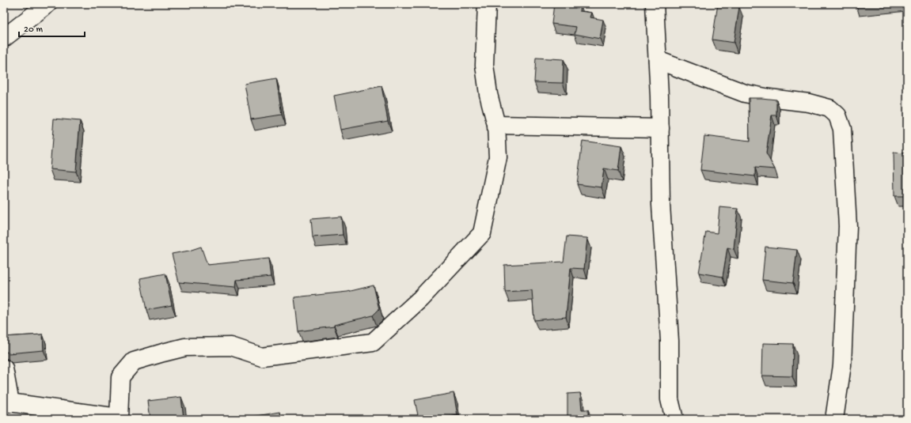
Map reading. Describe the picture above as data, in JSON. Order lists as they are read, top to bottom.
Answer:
{
  "scale_bar": "20 m"
}
